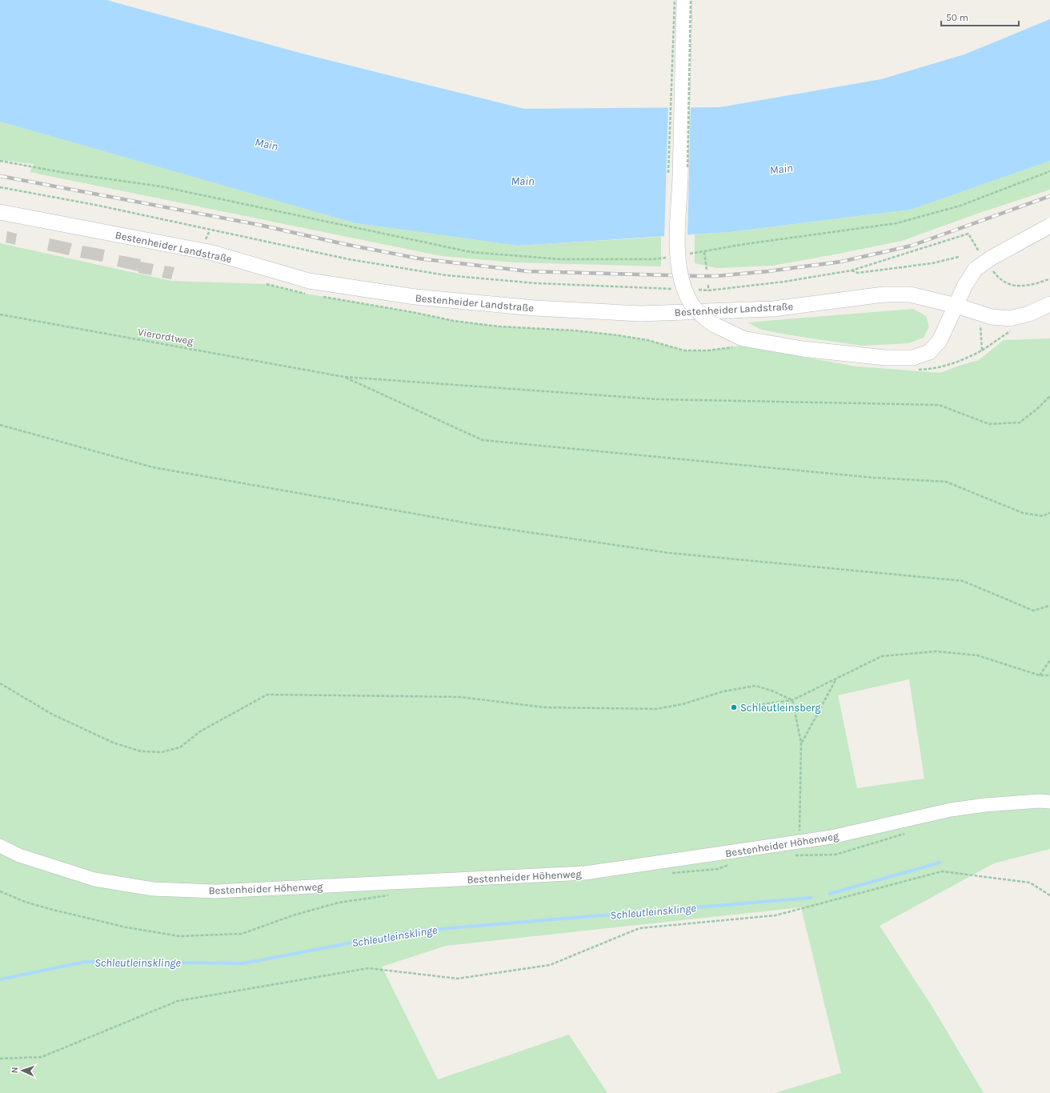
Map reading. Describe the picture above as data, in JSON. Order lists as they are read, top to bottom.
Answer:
{
  "streets": {
    "main road": ["Bestenheider Landstraße"],
    "street": ["Bestenheider Höhenweg"],
    "path": ["Vierordtweg"]
  },
  "water": ["Main", "Schleutleinsklinge"],
  "places": ["Schleutleinsberg"],
  "scale_bar": "50 m",
  "north": "left"
}
